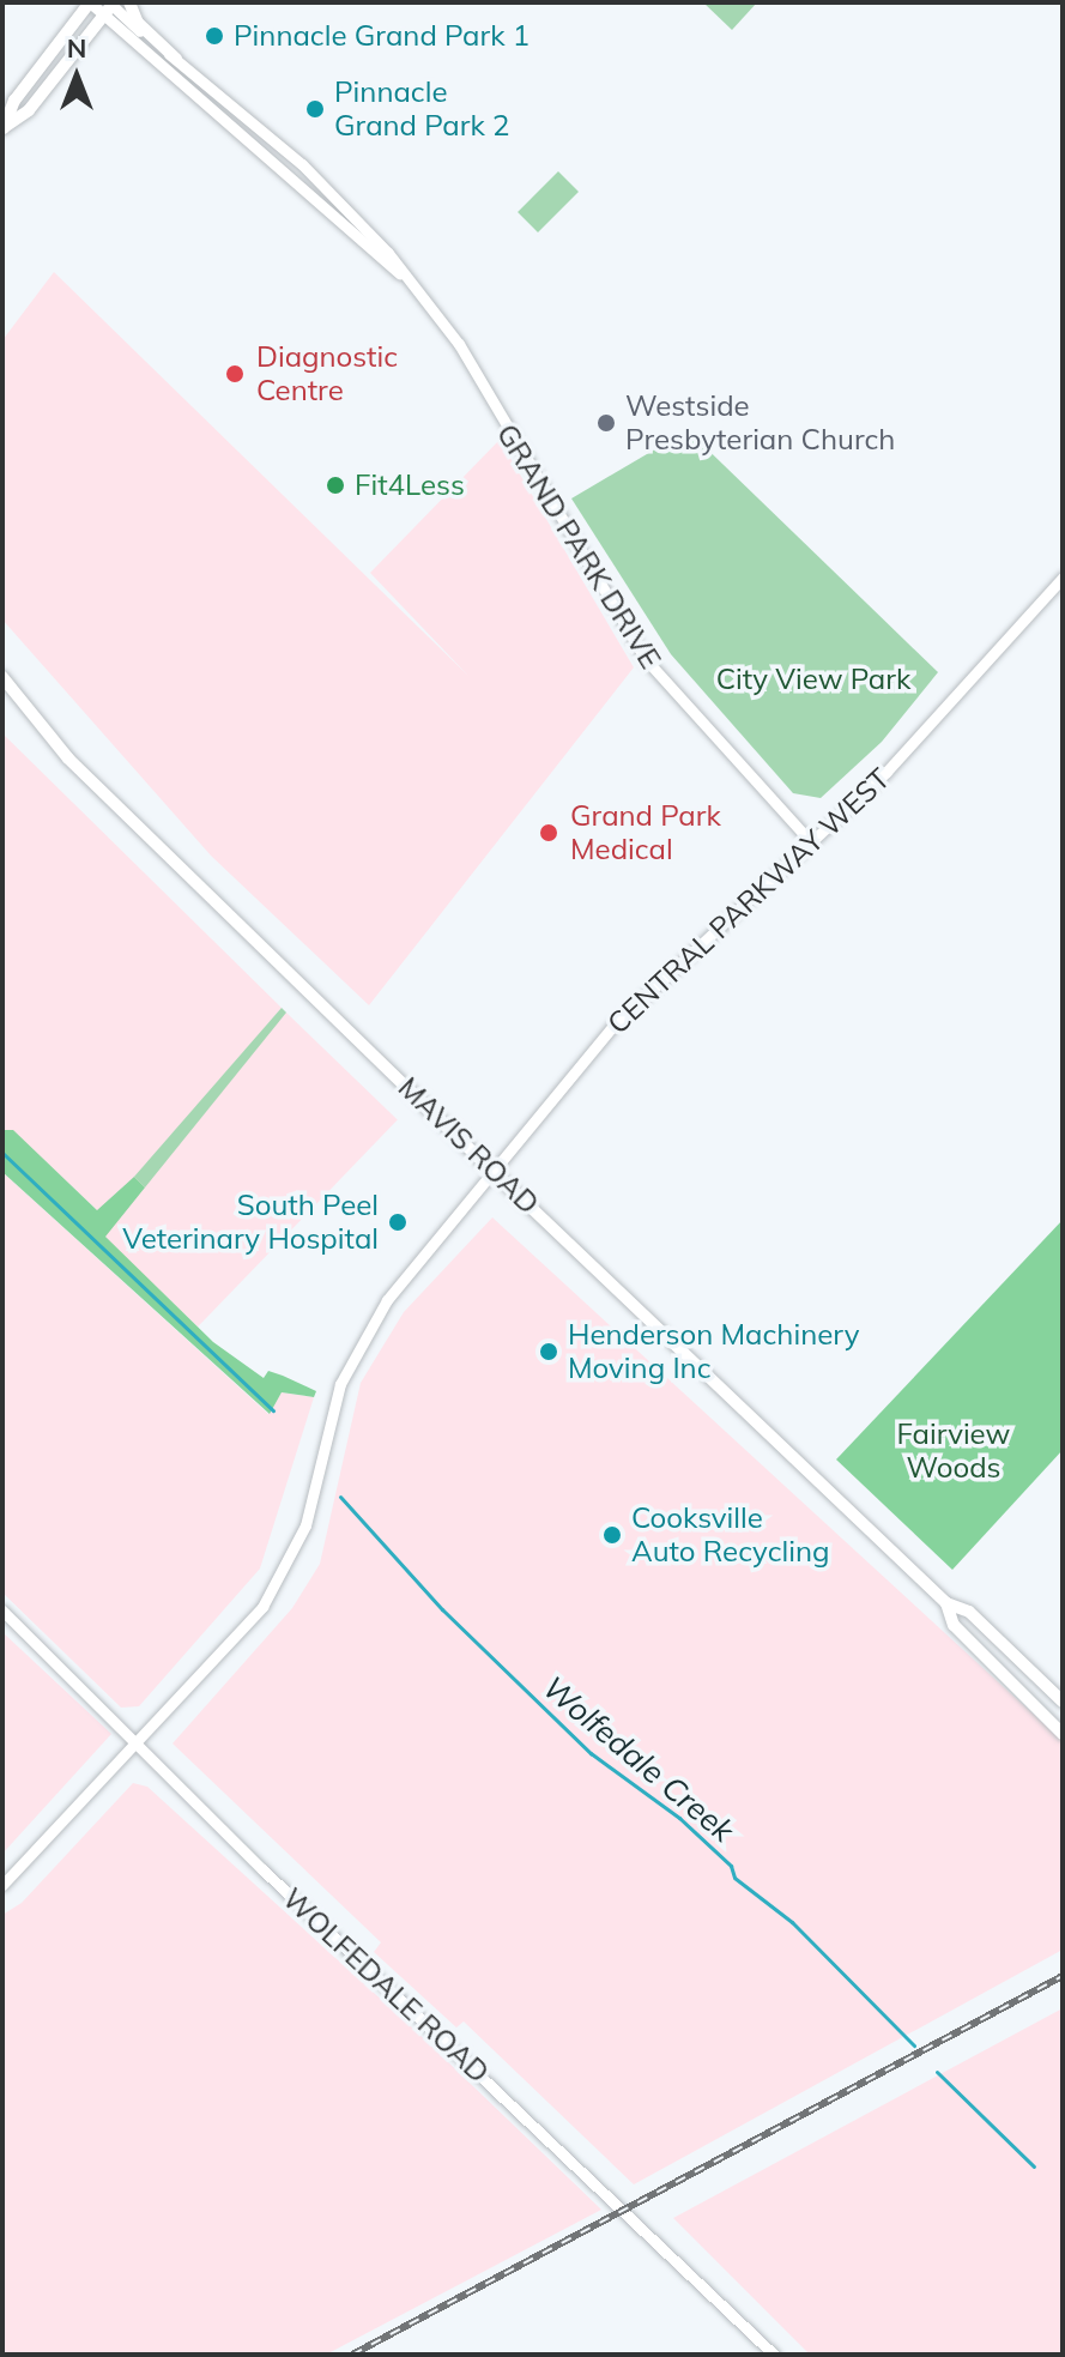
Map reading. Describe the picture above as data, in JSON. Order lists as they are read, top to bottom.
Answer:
{
  "streets": {
    "main road": ["MAVIS ROAD"],
    "street": ["GRAND PARK DRIVE", "CENTRAL PARKWAY WEST", "WOLFEDALE ROAD"]
  },
  "crossings": [
    ["GRAND PARK DRIVE", "CENTRAL PARKWAY WEST"],
    ["CENTRAL PARKWAY WEST", "MAVIS ROAD"],
    ["CENTRAL PARKWAY WEST", "WOLFEDALE ROAD"]
  ],
  "water": ["Wolfedale Creek"],
  "parks": ["City View Park", "Fairview Woods"],
  "places": [
    "Pinnacle Grand Park 1",
    "Pinnacle Grand Park 2",
    "Diagnostic Centre",
    "Westside Presbyterian Church",
    "Fit4Less",
    "Grand Park Medical",
    "South Peel Veterinary Hospital",
    "Henderson Machinery Moving Inc",
    "Cooksville Auto Recycling"
  ],
  "north": "top"
}
